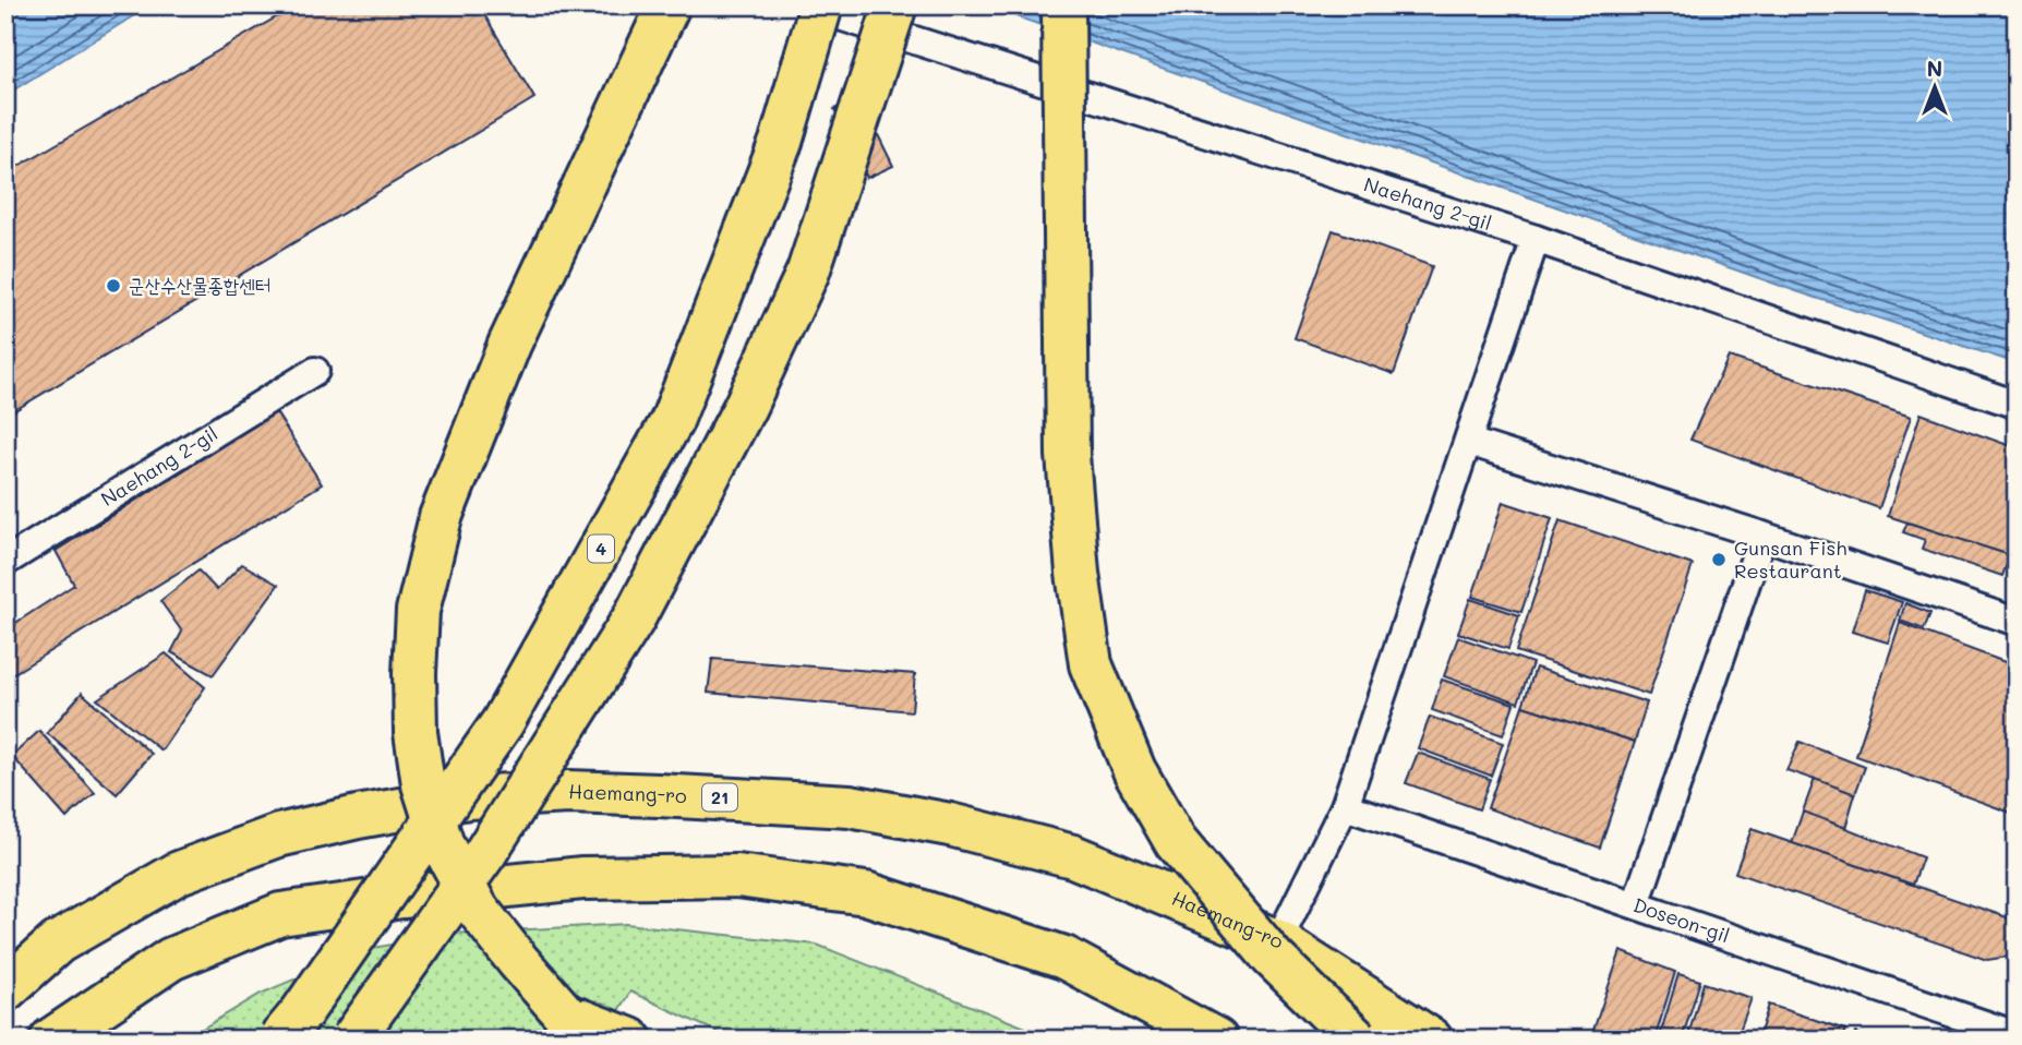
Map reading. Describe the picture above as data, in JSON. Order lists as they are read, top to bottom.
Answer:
{
  "streets": {
    "main road": ["4", "Haemang-ro", "21"],
    "lane": ["Naehang 2-gil", "Doseon-gil"]
  },
  "crossings": [
    ["Naehang 2-gil", "4"]
  ],
  "places": ["군산수산물종합센터", "Gunsan Fish Restaurant"],
  "north": "top"
}
